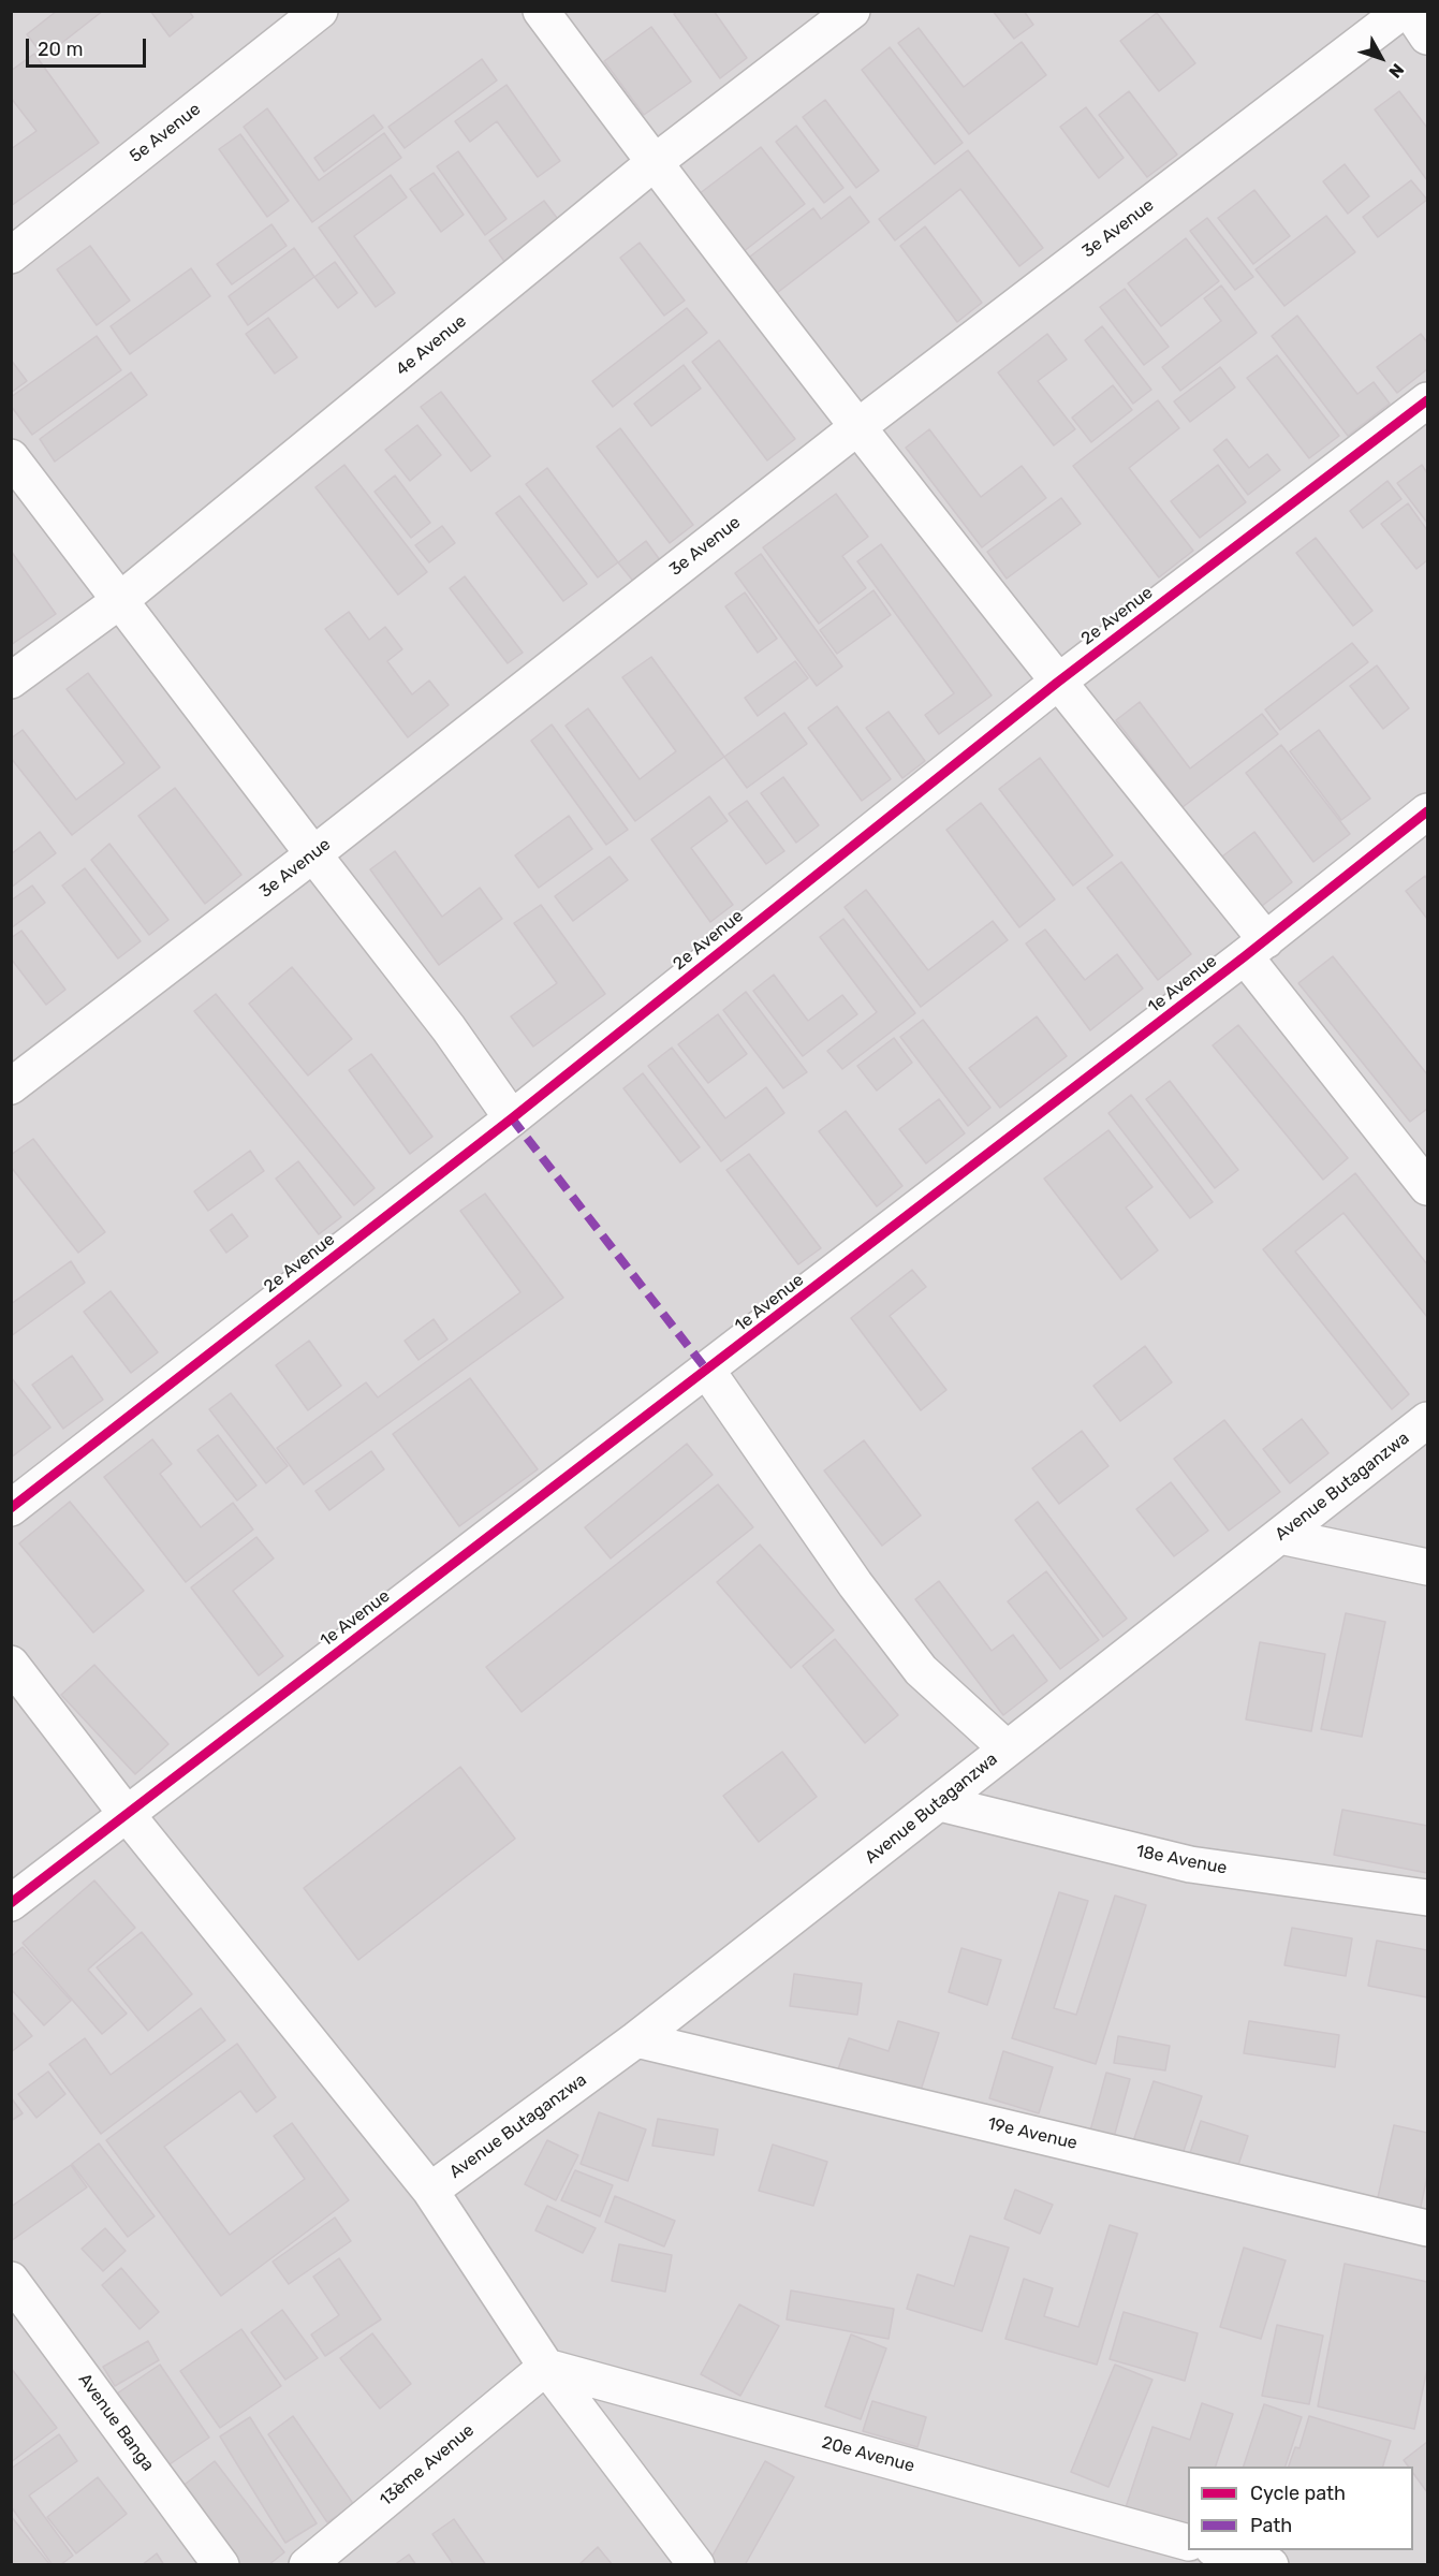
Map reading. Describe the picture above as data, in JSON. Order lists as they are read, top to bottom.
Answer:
{
  "streets": {
    "street": [
      "5e Avenue",
      "3e Avenue",
      "4e Avenue",
      "2e Avenue",
      "1e Avenue",
      "Avenue Butaganzwa",
      "18e Avenue",
      "19e Avenue",
      "Avenue Banga",
      "20e Avenue",
      "13ème Avenue"
    ]
  },
  "crossings": [
    ["Avenue Butaganzwa", "18e Avenue"],
    ["Avenue Butaganzwa", "19e Avenue"],
    ["20e Avenue", "13ème Avenue"]
  ],
  "legend": ["Cycle path", "Path"],
  "scale_bar": "20 m",
  "north": "bottom right"
}
